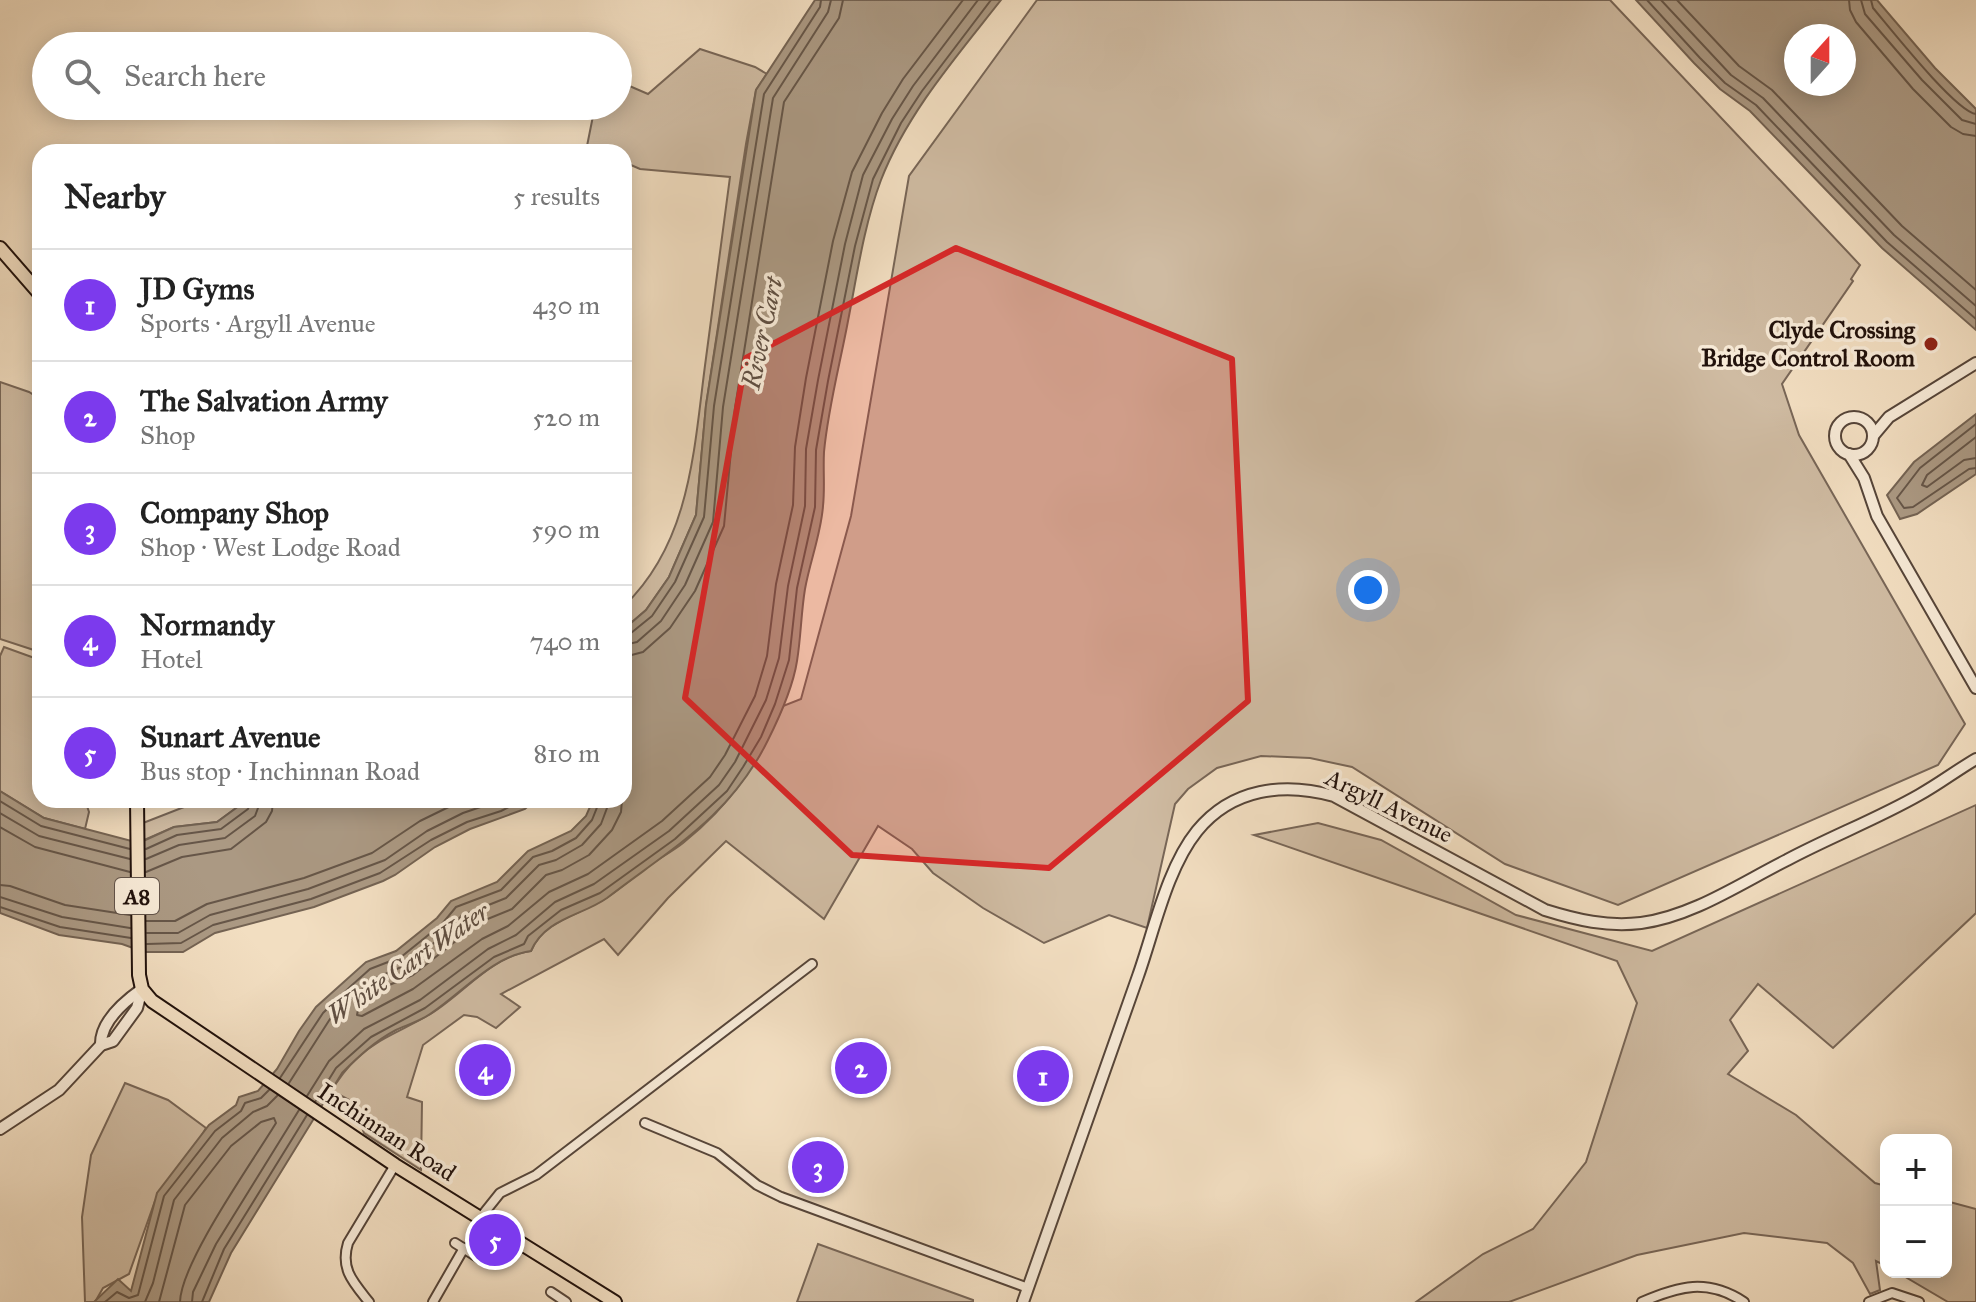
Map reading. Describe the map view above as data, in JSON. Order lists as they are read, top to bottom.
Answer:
{
  "streets": {
    "main road": ["A8", "Inchinnan Road"],
    "street": ["Argyll Avenue"]
  },
  "crossings": [
    ["A8", "Inchinnan Road"]
  ],
  "water": ["River Cart", "White Cart Water"],
  "places": ["Clyde Crossing Bridge Control Room"],
  "north": "top",
  "page": {
    "search": "Search here",
    "heading": ["Nearby", "5 results"],
    "list": [
      {
        "mark": "1",
        "name": "JD Gyms",
        "note": "Sports · Argyll Avenue",
        "value": "430 m"
      },
      {
        "mark": "2",
        "name": "The Salvation Army",
        "note": "Shop",
        "value": "520 m"
      },
      {
        "mark": "3",
        "name": "Company Shop",
        "note": "Shop · West Lodge Road",
        "value": "590 m"
      },
      {
        "mark": "4",
        "name": "Normandy",
        "note": "Hotel",
        "value": "740 m"
      },
      {
        "mark": "5",
        "name": "Sunart Avenue",
        "note": "Bus stop · Inchinnan Road",
        "value": "810 m"
      }
    ],
    "pins": [
      "2",
      "4",
      "1",
      "3",
      "5"
    ],
    "map_buttons": ["+", "−"]
  }
}
